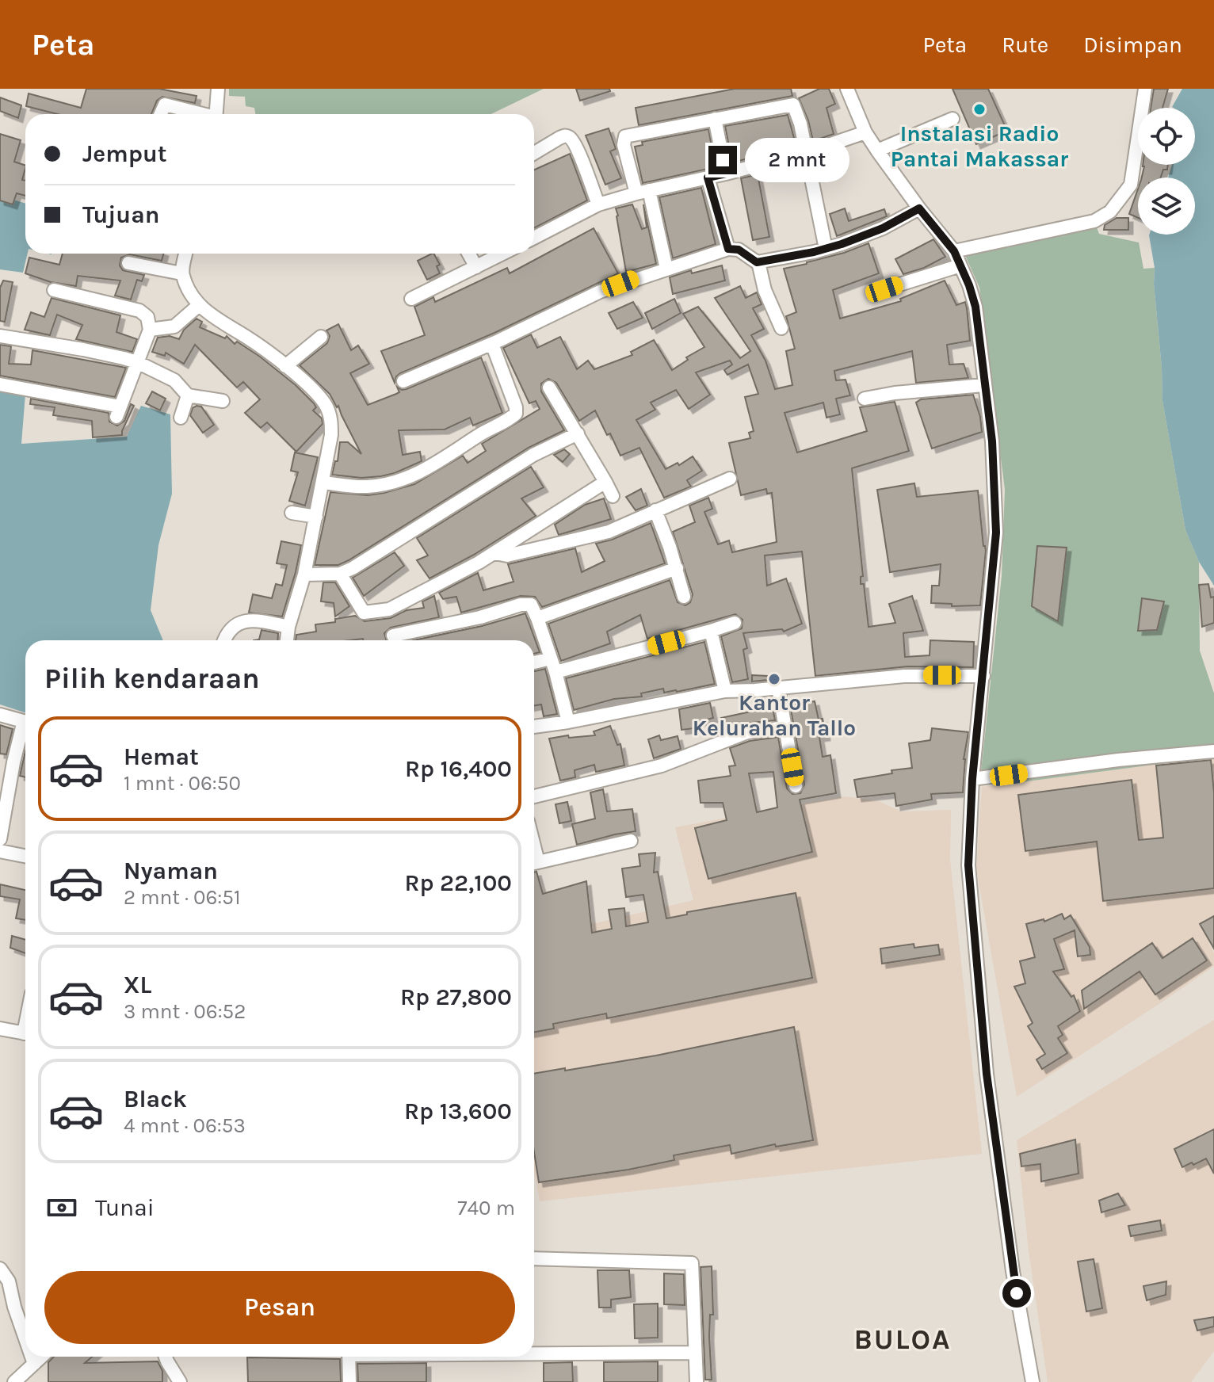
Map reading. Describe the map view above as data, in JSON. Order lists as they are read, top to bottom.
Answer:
{
  "districts": ["BULOA"],
  "places": ["Instalasi Radio Pantai Makassar", "Kantor Kelurahan Tallo"],
  "page": {
    "header": "Peta",
    "nav": ["Peta", "Rute", "Disimpan"],
    "banner": ["Jemput", "Tujuan"],
    "bubble": "2 mnt",
    "heading": "Pilih kendaraan",
    "list": [
      {
        "name": "Hemat",
        "note": "1 mnt · 06:50",
        "value": "Rp 16,400"
      },
      {
        "name": "Nyaman",
        "note": "2 mnt · 06:51",
        "value": "Rp 22,100"
      },
      {
        "name": "XL",
        "note": "3 mnt · 06:52",
        "value": "Rp 27,800"
      },
      {
        "name": "Black",
        "note": "4 mnt · 06:53",
        "value": "Rp 13,600"
      }
    ],
    "pay": ["Tunai", "740 m"],
    "buttons": "Pesan"
  }
}
